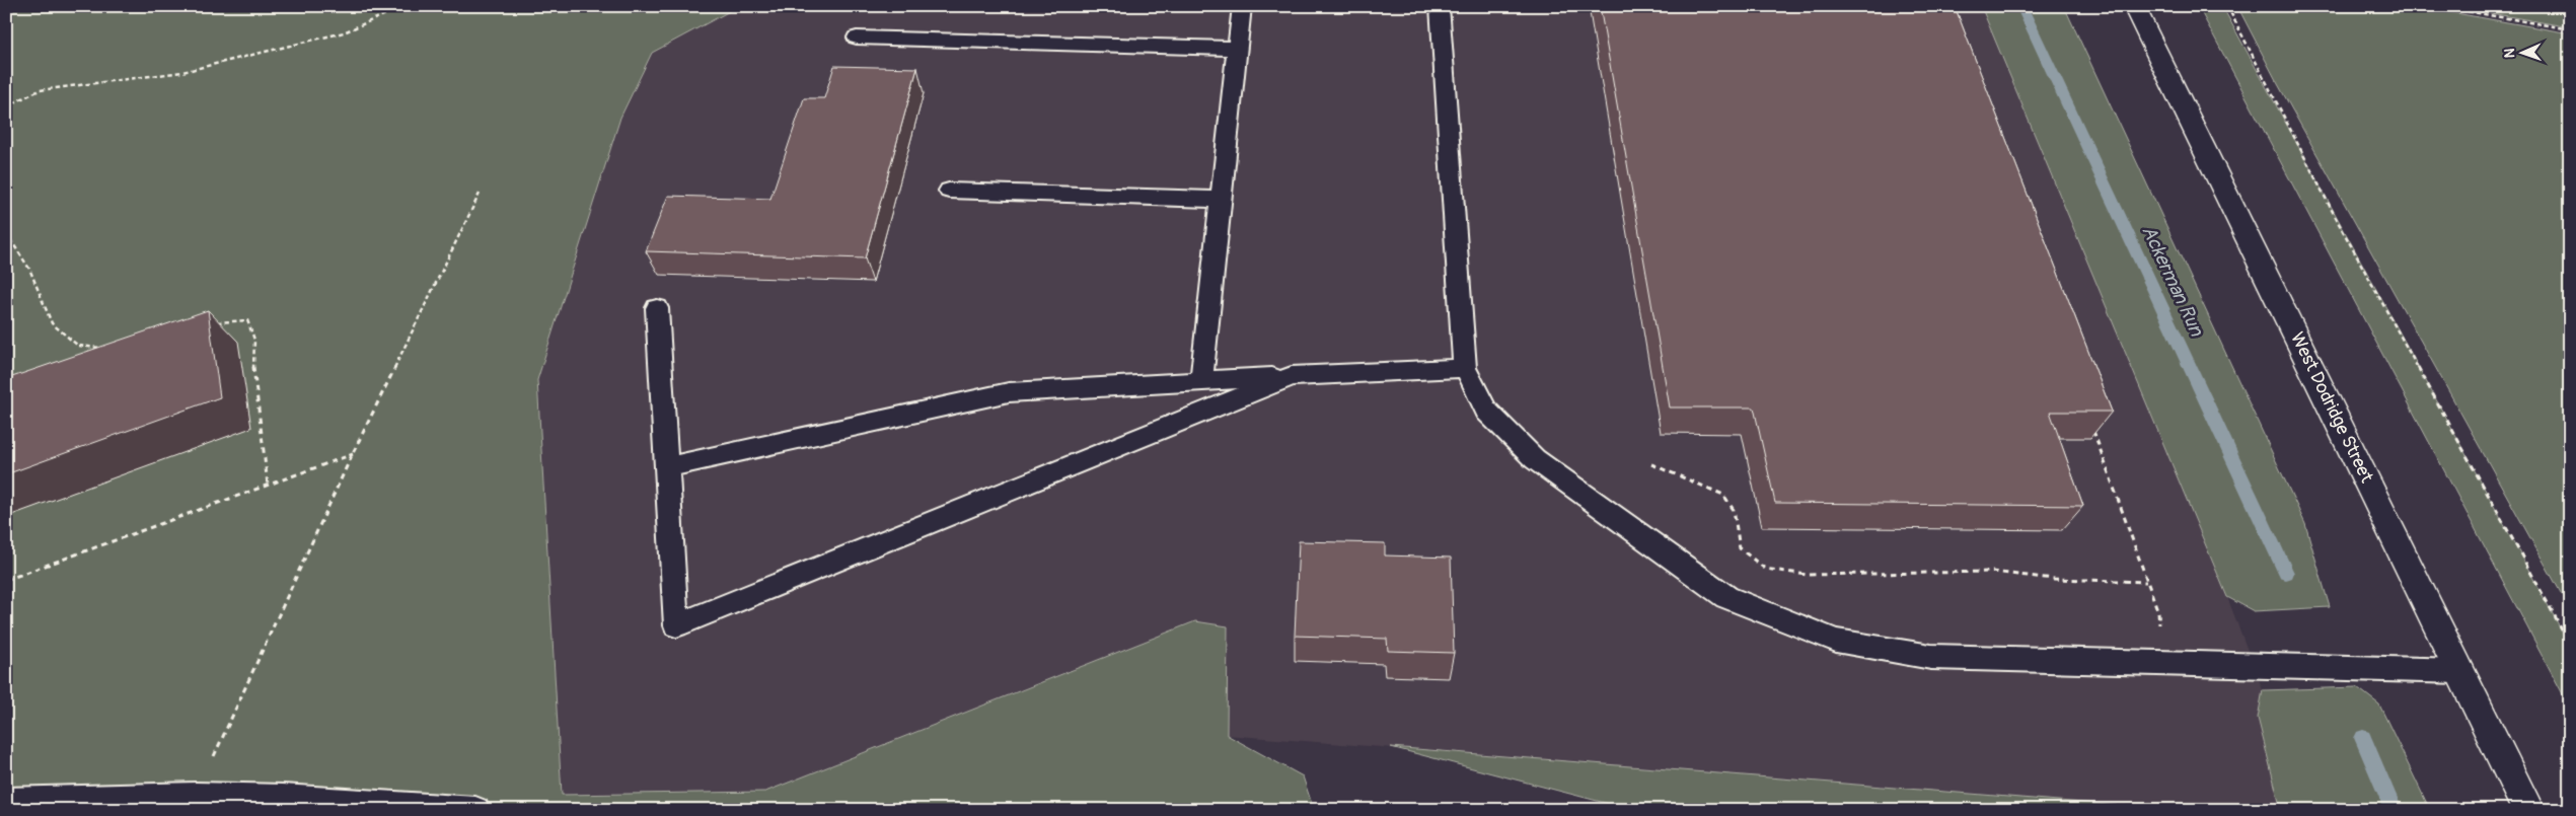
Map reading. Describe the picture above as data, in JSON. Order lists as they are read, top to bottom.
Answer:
{
  "streets": {
    "main road": ["West Dodridge Street"]
  },
  "water": ["Ackerman Run"],
  "north": "left"
}
